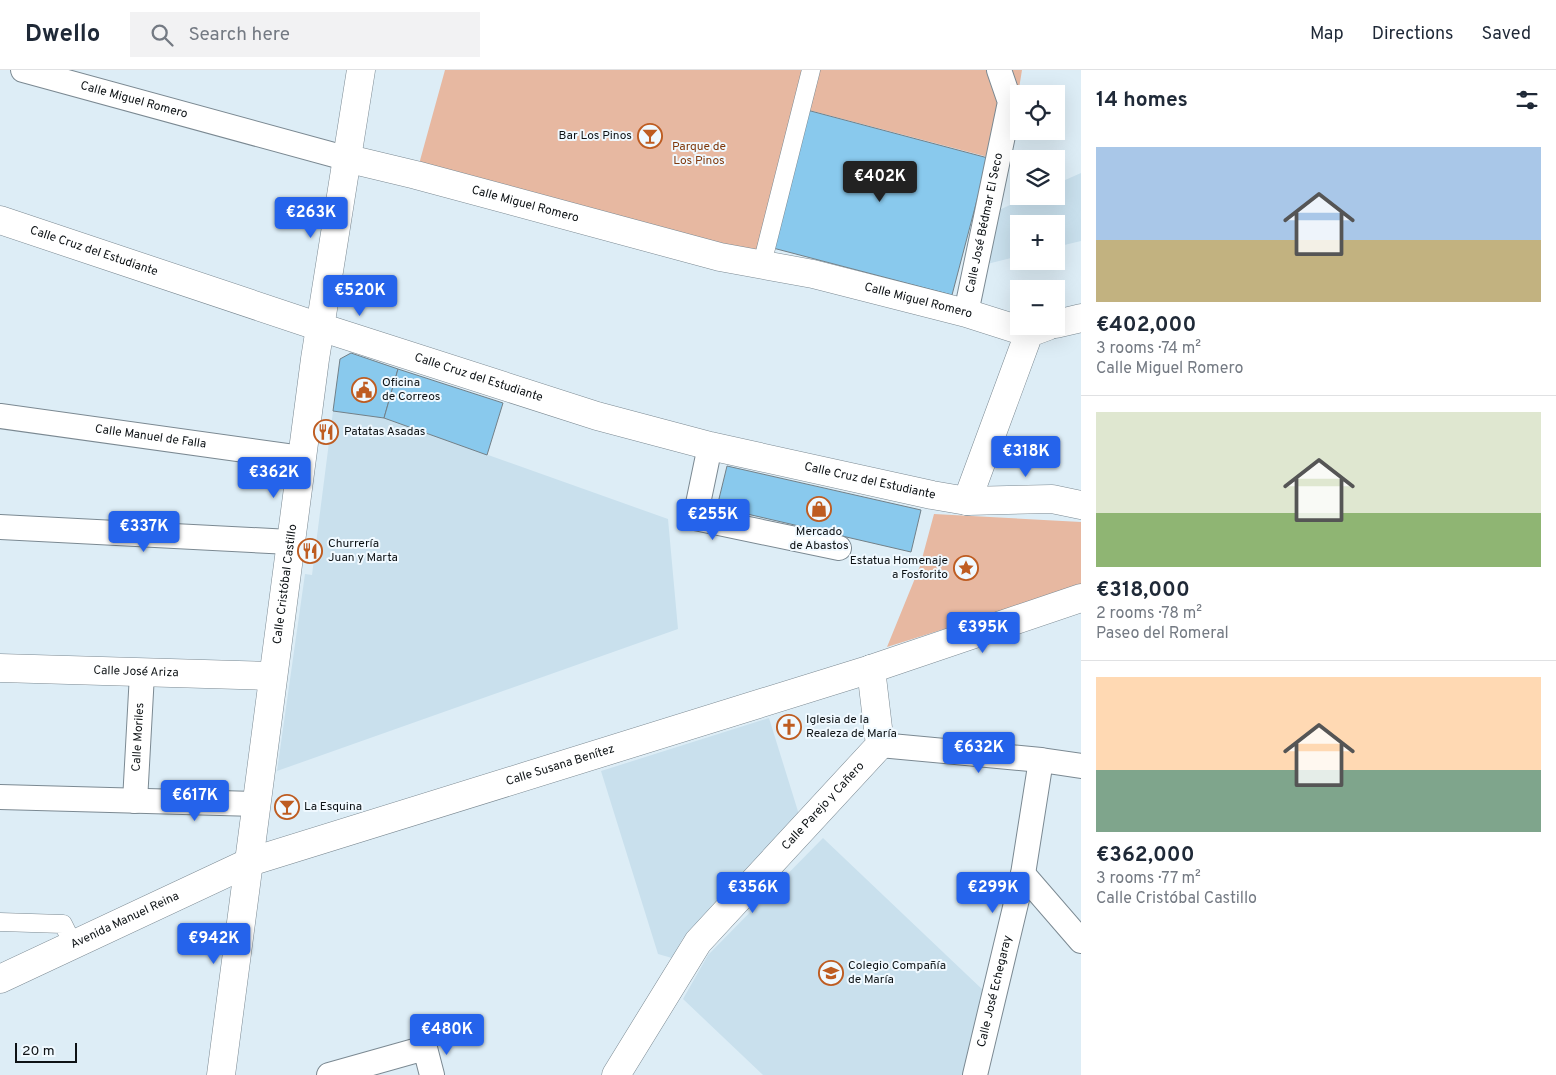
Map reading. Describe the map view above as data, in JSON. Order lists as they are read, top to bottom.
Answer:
{
  "streets": {
    "street": [
      "Calle Miguel Romero",
      "Calle José Bédmar El Seco",
      "Calle Cruz del Estudiante",
      "Calle Manuel de Falla",
      "Calle Cristóbal Castillo",
      "Calle José Ariza",
      "Calle Moriles",
      "Calle Susana Benítez",
      "Calle Parejo y Cañero",
      "Avenida Manuel Reina",
      "Calle José Echegaray"
    ]
  },
  "crossings": [
    ["Calle Miguel Romero", "Calle José Bédmar El Seco"],
    ["Calle Miguel Romero", "Calle Cristóbal Castillo"],
    ["Calle Cruz del Estudiante", "Calle Cristóbal Castillo"],
    ["Calle Manuel de Falla", "Calle Cristóbal Castillo"],
    ["Calle Cristóbal Castillo", "Calle José Ariza"],
    ["Calle Cristóbal Castillo", "Calle Susana Benítez"],
    ["Calle Cristóbal Castillo", "Avenida Manuel Reina"],
    ["Calle José Ariza", "Calle Moriles"],
    ["Calle Susana Benítez", "Avenida Manuel Reina"]
  ],
  "parks": ["Parque de Los Pinos"],
  "places": {
    "bar": ["Bar Los Pinos", "La Esquina"],
    "public building": ["Oficina de Correos"],
    "restaurant": ["Patatas Asadas", "Churrería Juan y Marta"],
    "shop": ["Mercado de Abastos"],
    "place": ["Estatua Homenaje a Fosforito"],
    "church": ["Iglesia de la Realeza de María"],
    "school or university": ["Colegio Compañía de María"]
  },
  "scale_bar": "20 m",
  "page": {
    "header": "Dwello",
    "search": "Search here",
    "nav": ["Map", "Directions", "Saved"],
    "heading": "14 homes",
    "map_buttons": ["+", "−"],
    "list": [
      {
        "name": "€402,000",
        "note": "3 rooms · 74 m² · Calle Miguel Romero"
      },
      {
        "name": "€318,000",
        "note": "2 rooms · 78 m² · Paseo del Romeral"
      },
      {
        "name": "€362,000",
        "note": "3 rooms · 77 m² · Calle Cristóbal Castillo"
      }
    ],
    "price": [
      "€402K",
      "€263K",
      "€520K",
      "€318K",
      "€362K",
      "€255K",
      "€337K",
      "€395K",
      "€632K",
      "€617K",
      "€356K",
      "€299K",
      "€942K",
      "€480K"
    ],
    "scale": "20 m"
  }
}
